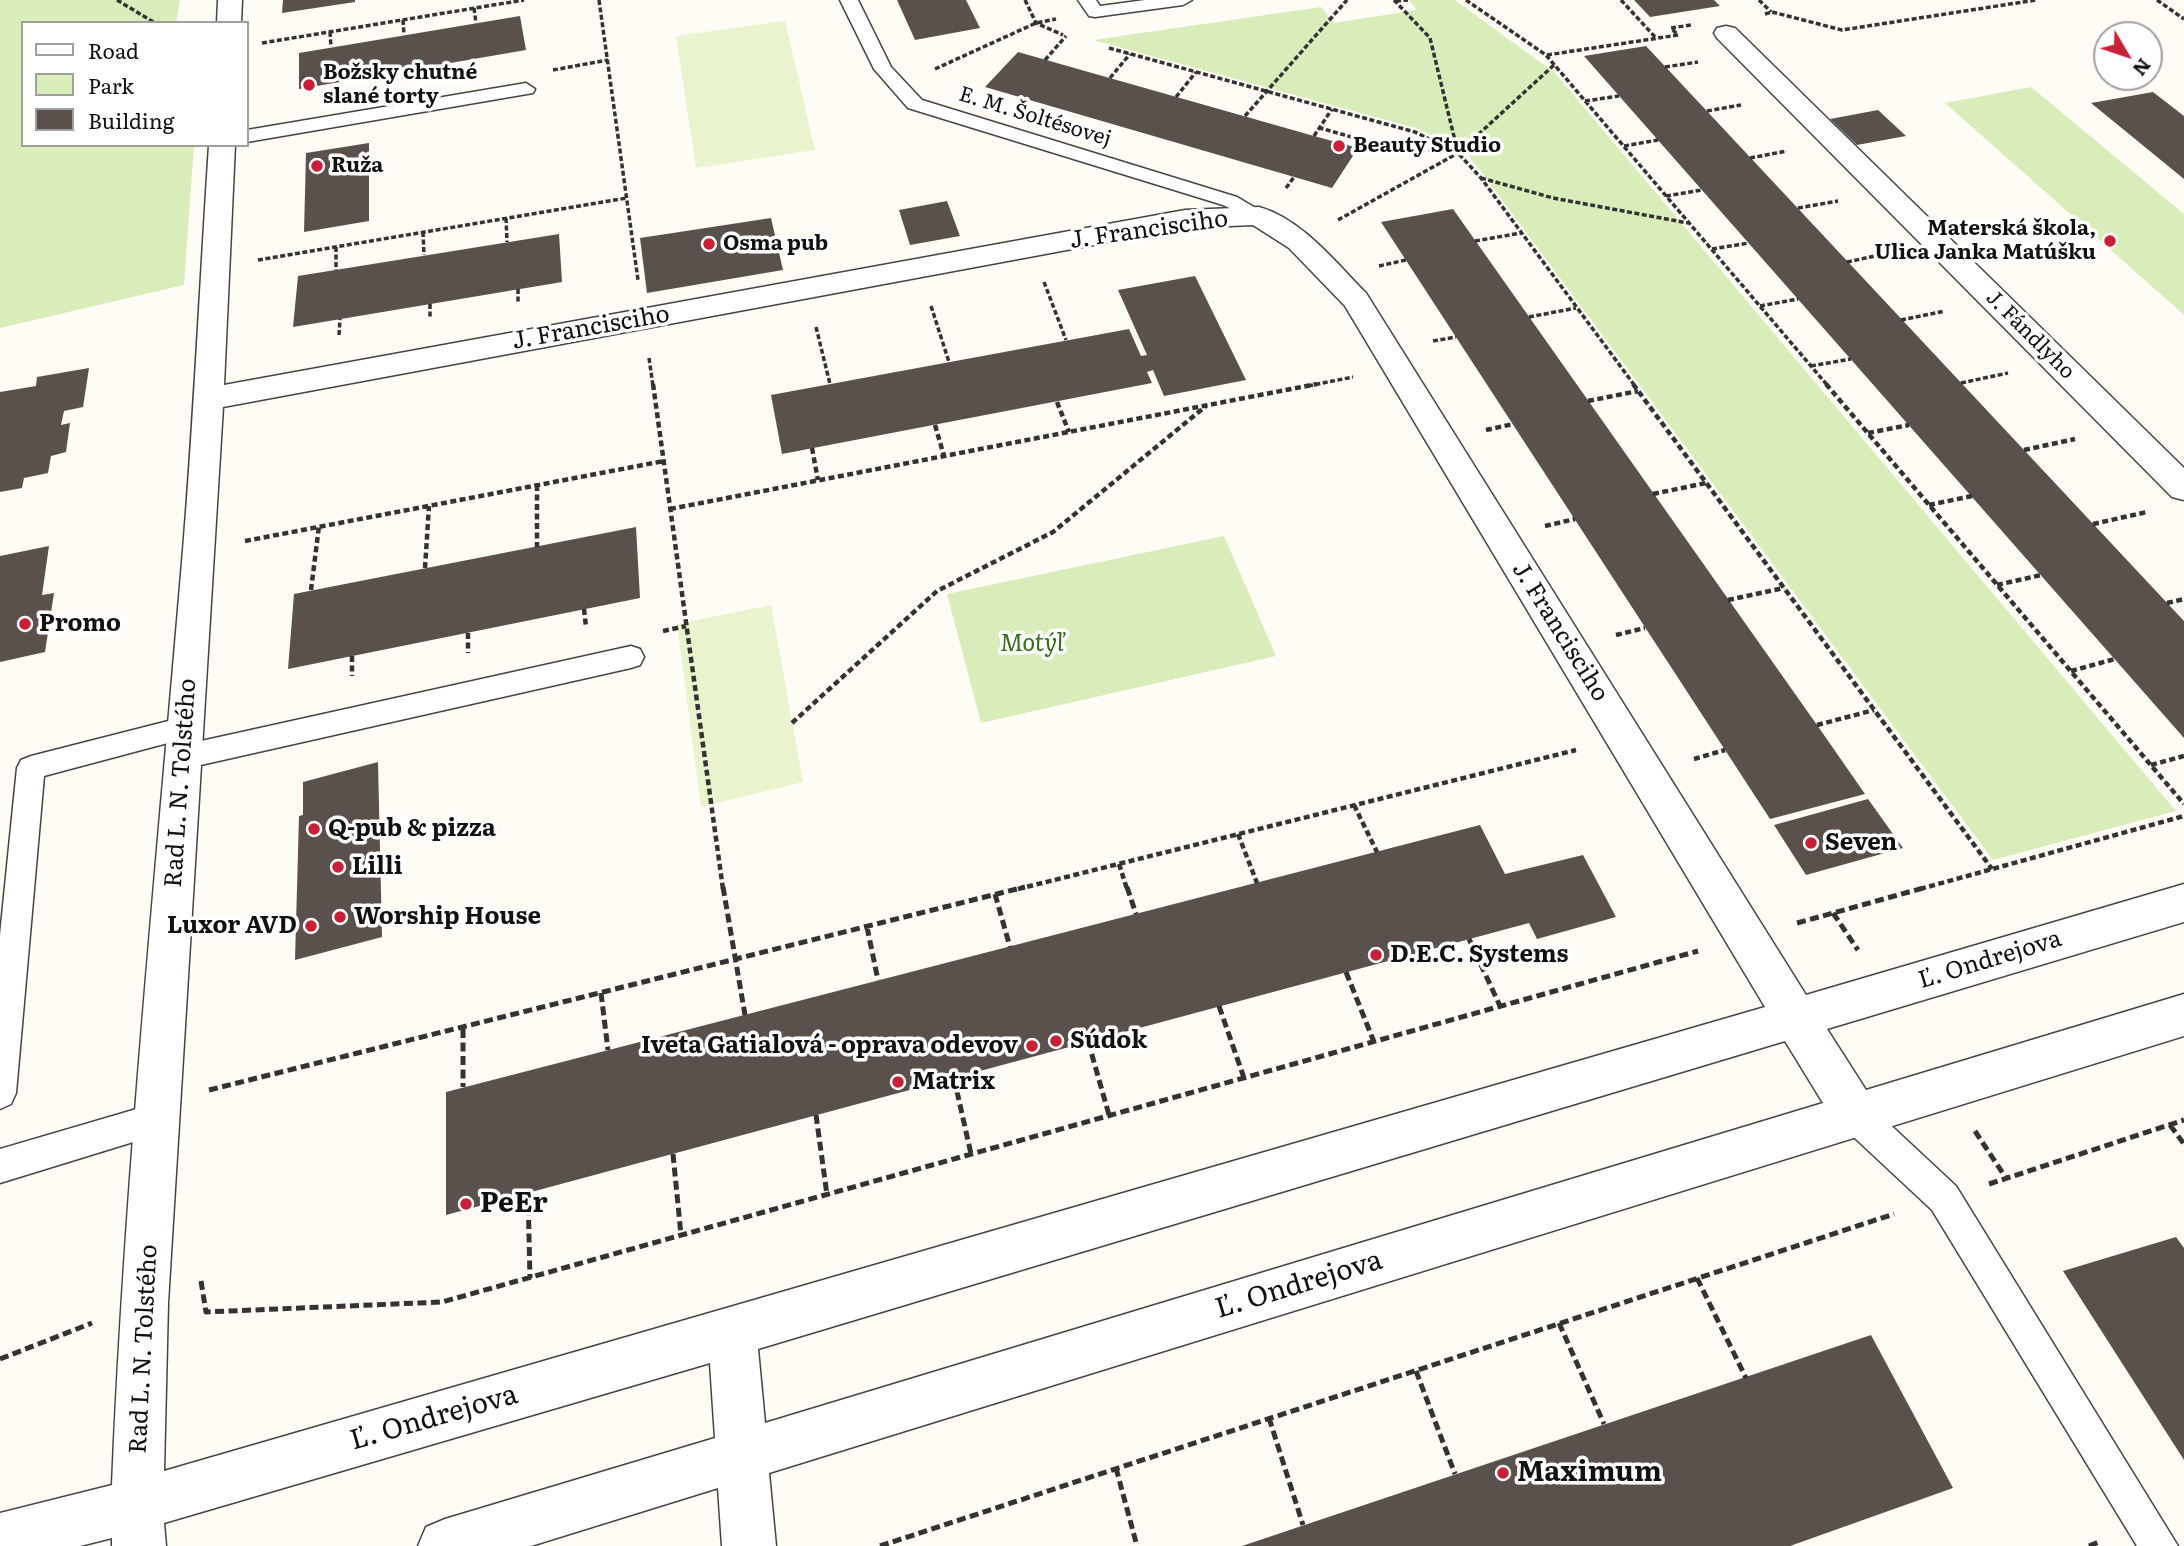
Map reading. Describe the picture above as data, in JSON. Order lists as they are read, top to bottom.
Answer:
{
  "streets": {
    "street": [
      "J. Francisciho",
      "J. Fándlyho",
      "Rad L. N. Tolstého",
      "Ľ. Ondrejova"
    ],
    "lane": ["E. M. Šoltésovej"]
  },
  "crossings": [
    ["E. M. Šoltésovej", "J. Francisciho"],
    ["J. Francisciho", "Rad L. N. Tolstého"],
    ["J. Francisciho", "Ľ. Ondrejova"],
    ["Rad L. N. Tolstého", "Ľ. Ondrejova"]
  ],
  "parks": ["Motýľ"],
  "places": [
    "Božsky chutné slané torty",
    "Beauty Studio",
    "Ruža",
    "Materská škola, Ulica Janka Matúšku",
    "Osma pub",
    "Promo",
    "Q-pub & pizza",
    "Seven",
    "Lilli",
    "Worship House",
    "Luxor AVD",
    "D.E.C. Systems",
    "Súdok",
    "Iveta Gatialová - oprava odevov",
    "Matrix",
    "PeEr",
    "Maximum"
  ],
  "legend": ["Road", "Park", "Building"],
  "north": "bottom right"
}
